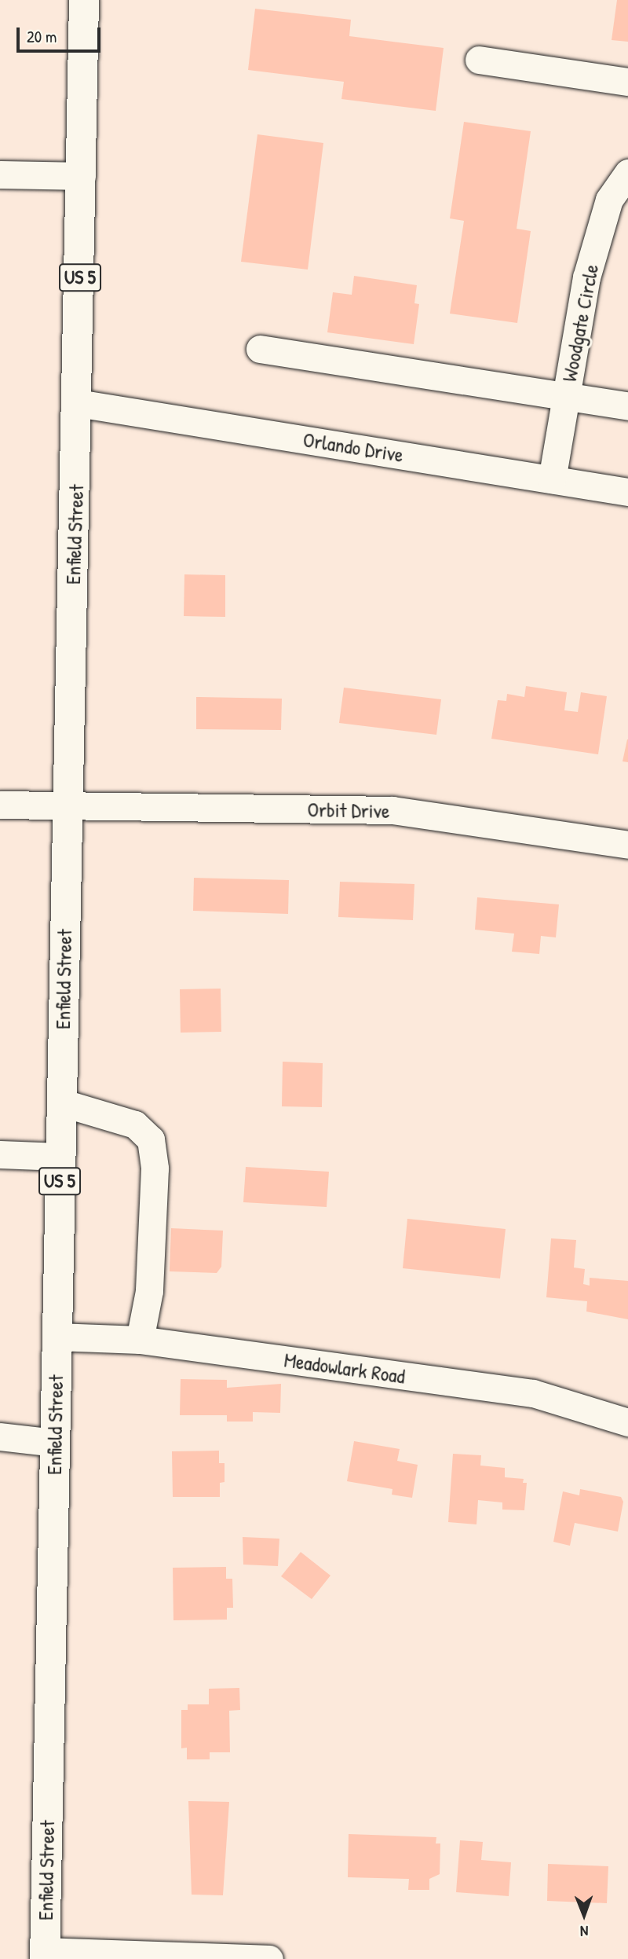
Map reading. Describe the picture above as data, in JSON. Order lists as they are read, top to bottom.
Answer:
{
  "streets": {
    "main road": ["US 5", "Enfield Street"],
    "street": [
      "Woodgate Circle",
      "Orlando Drive",
      "Orbit Drive",
      "Meadowlark Road"
    ]
  },
  "crossings": [
    ["Woodgate Circle", "Orlando Drive"],
    ["Orlando Drive", "Enfield Street"],
    ["Enfield Street", "Orbit Drive"],
    ["Enfield Street", "Meadowlark Road"]
  ],
  "scale_bar": "20 m",
  "north": "bottom"
}
